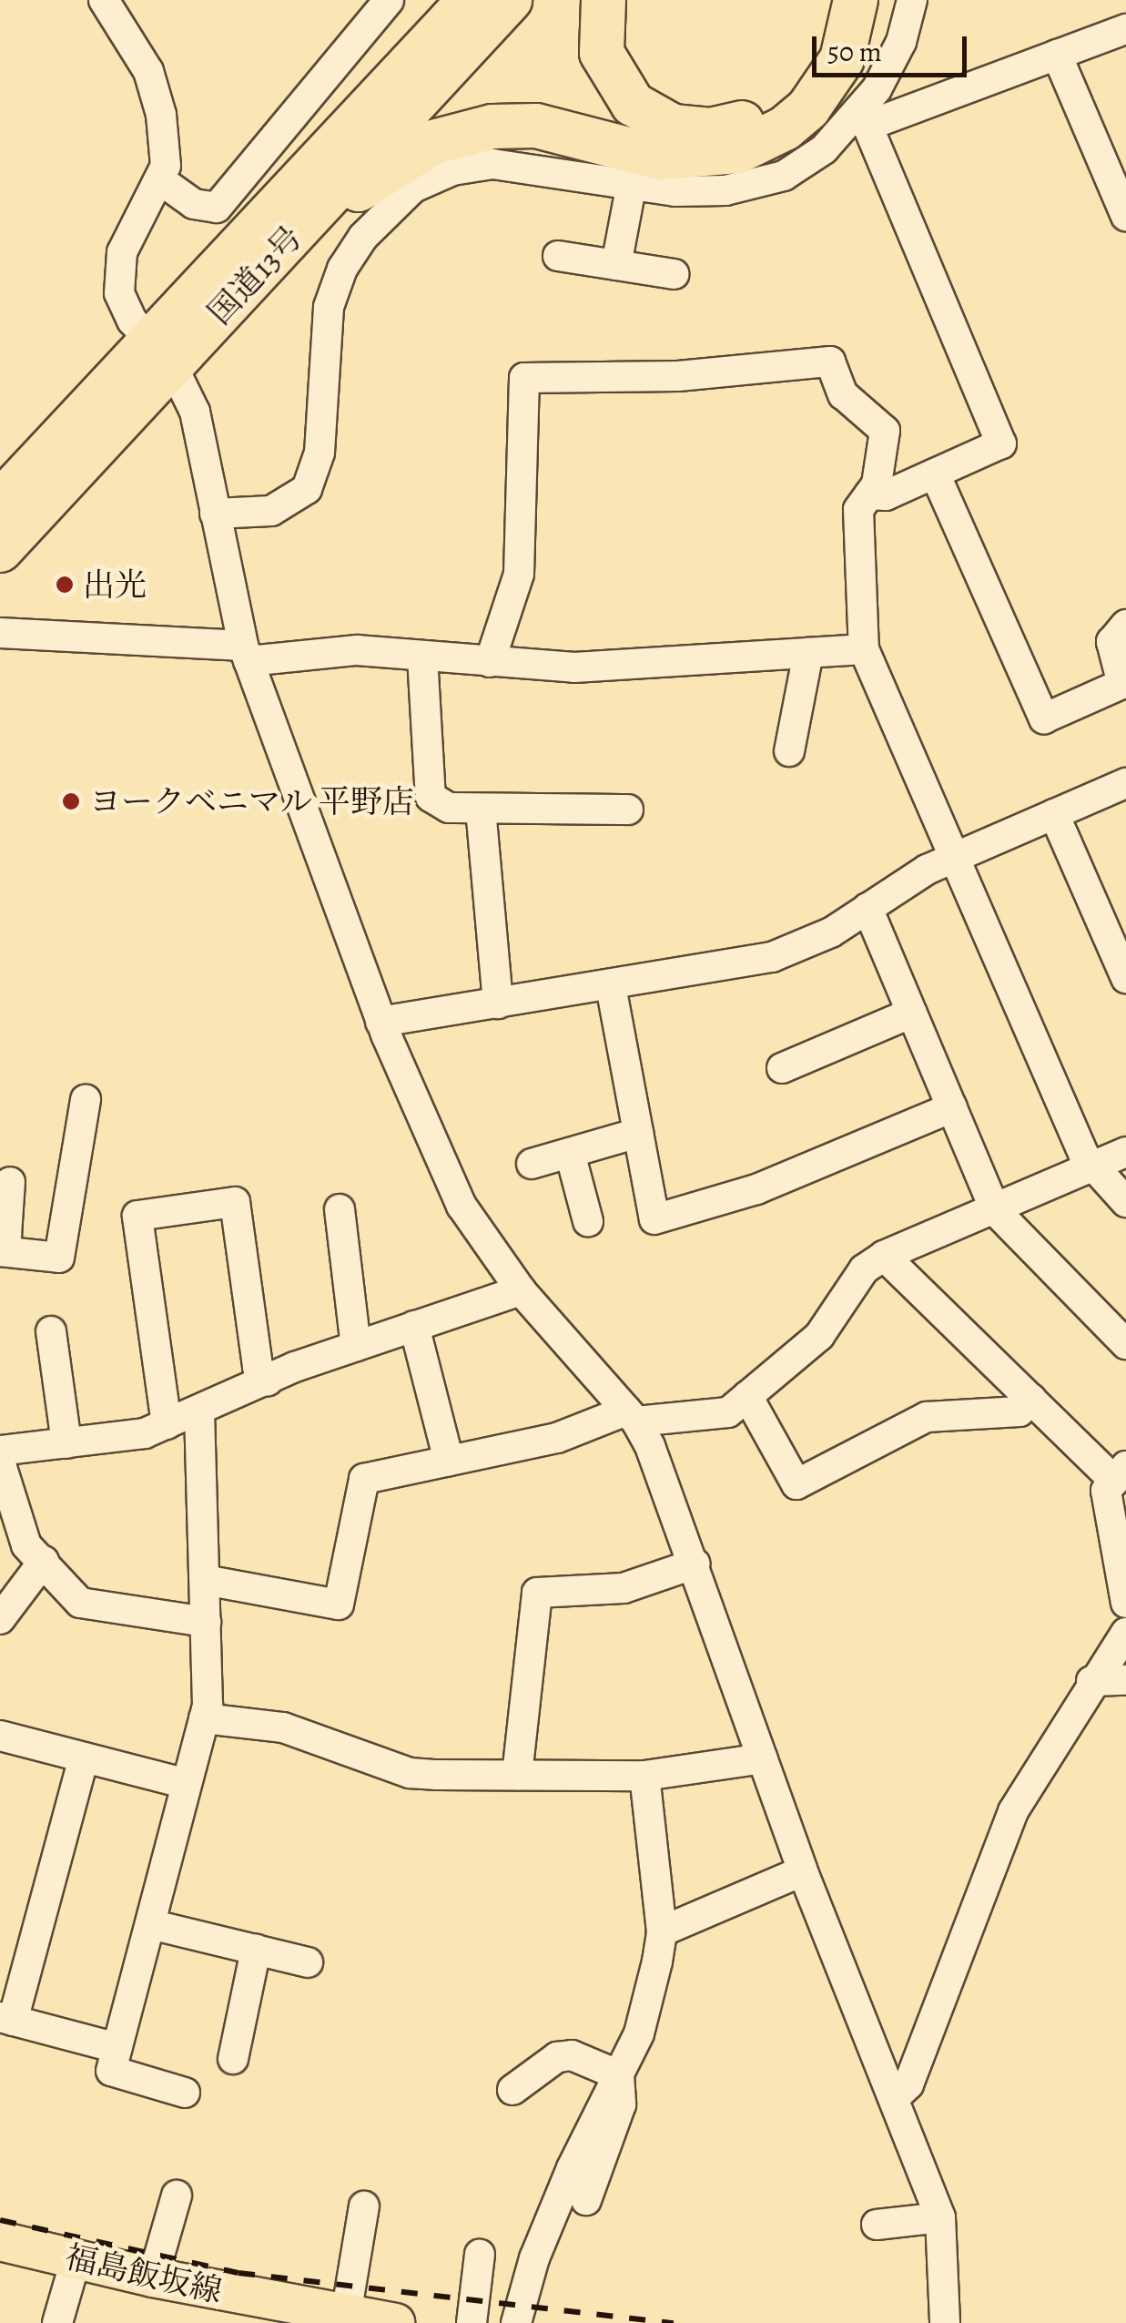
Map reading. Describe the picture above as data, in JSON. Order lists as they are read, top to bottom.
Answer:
{
  "streets": {
    "highway": ["国道13号"],
    "main road": ["福島飯坂線"]
  },
  "places": ["出光", "ヨークベニマル 平野店"],
  "scale_bar": "50 m"
}
